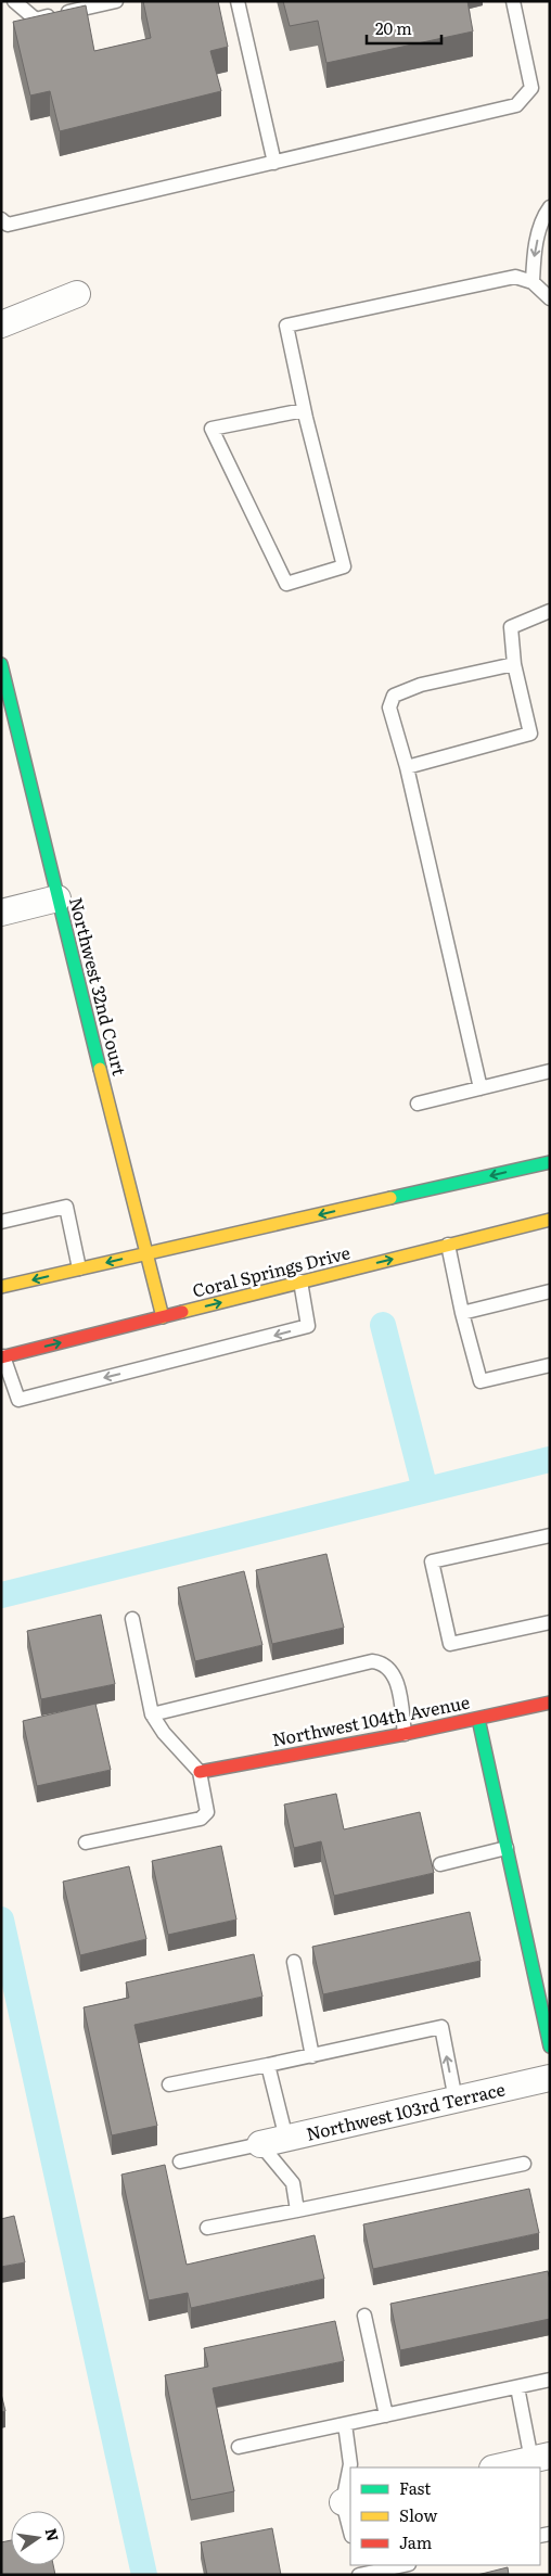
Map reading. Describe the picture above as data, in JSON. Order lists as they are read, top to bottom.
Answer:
{
  "streets": {
    "street": [
      "Northwest 32nd Court",
      "Coral Springs Drive",
      "Northwest 104th Avenue",
      "Northwest 103rd Terrace"
    ]
  },
  "crossings": [
    ["Northwest 32nd Court", "Coral Springs Drive"]
  ],
  "legend": ["Fast", "Slow", "Jam"],
  "scale_bar": "20 m",
  "north": "right"
}
